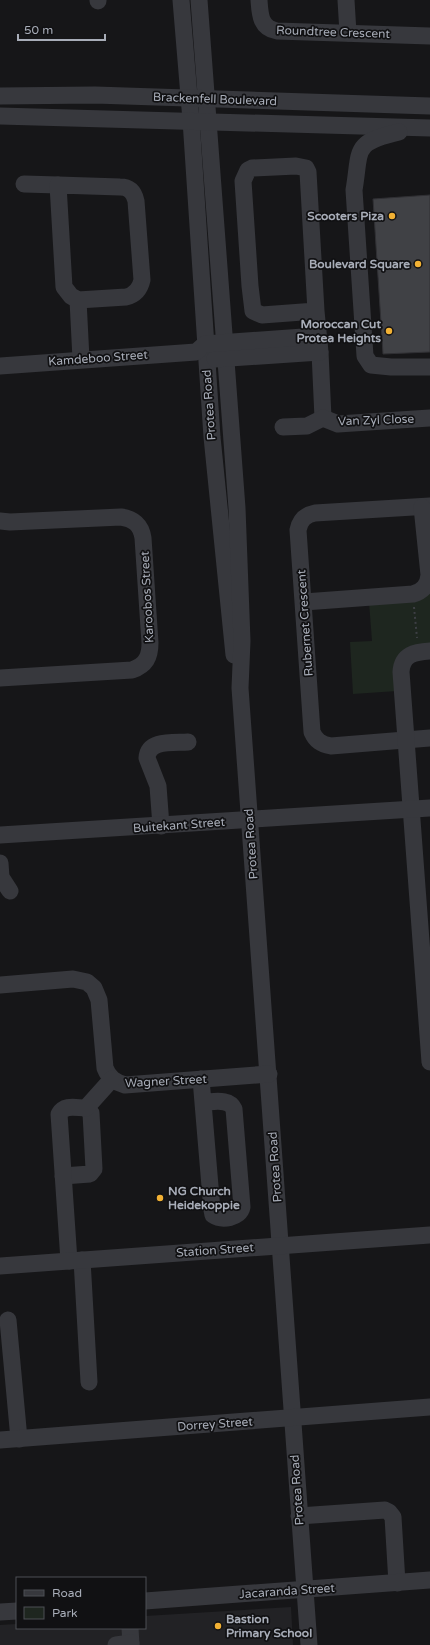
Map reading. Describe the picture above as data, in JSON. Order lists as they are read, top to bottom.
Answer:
{
  "streets": {
    "street": [
      "Roundtree Crescent",
      "Brackenfell Boulevard",
      "Kamdeboo Street",
      "Protea Road",
      "Van Zyl Close",
      "Karoobos Street",
      "Rubernet Crescent",
      "Buitekant Street",
      "Wagner Street",
      "Station Street",
      "Dorrey Street",
      "Jacaranda Street"
    ]
  },
  "crossings": [
    ["Brackenfell Boulevard", "Protea Road"],
    ["Kamdeboo Street", "Protea Road"],
    ["Kamdeboo Street", "Van Zyl Close"],
    ["Protea Road", "Buitekant Street"],
    ["Protea Road", "Wagner Street"],
    ["Protea Road", "Station Street"],
    ["Protea Road", "Dorrey Street"],
    ["Protea Road", "Jacaranda Street"]
  ],
  "places": [
    "Scooters Piza",
    "Boulevard Square",
    "Moroccan Cut Protea Heights",
    "NG Church Heidekoppie",
    "Bastion Primary School"
  ],
  "legend": ["Road", "Park"],
  "scale_bar": "50 m"
}
